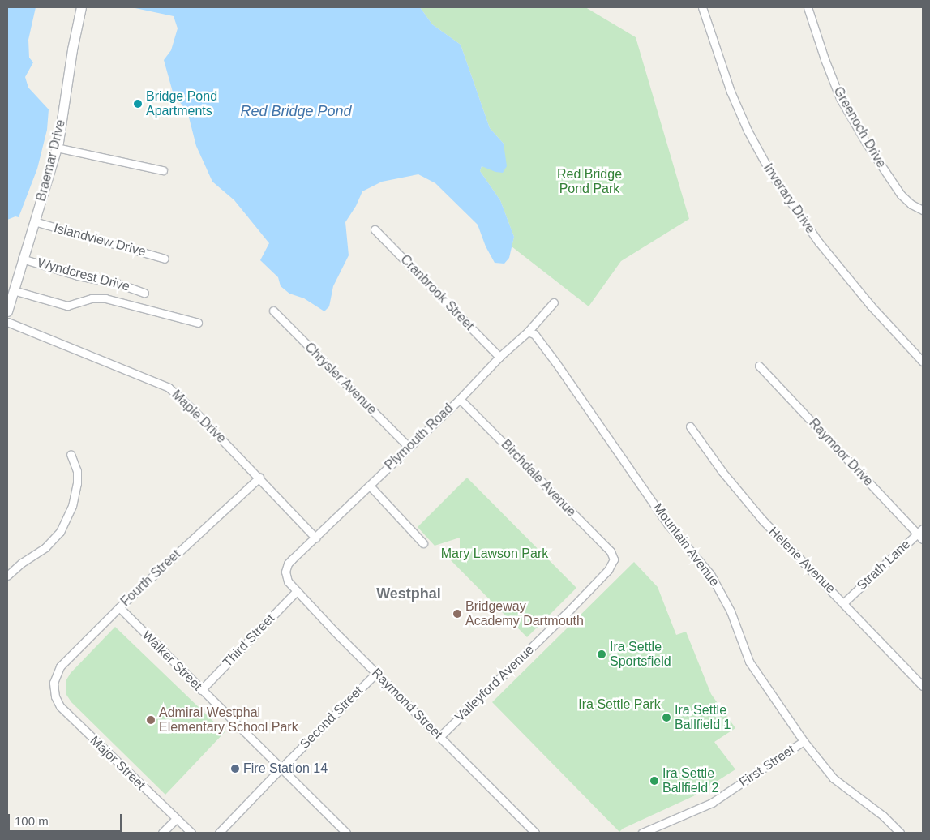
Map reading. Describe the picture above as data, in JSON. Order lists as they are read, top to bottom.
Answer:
{
  "streets": {
    "main road": ["Braemar Drive"],
    "street": [
      "Greenoch Drive",
      "Inverary Drive",
      "Islandview Drive",
      "Wyndcrest Drive",
      "Cranbrook Street",
      "Chrysler Avenue",
      "Maple Drive",
      "Plymouth Road",
      "Raymoor Drive",
      "Birchdale Avenue",
      "Mountain Avenue",
      "Helene Avenue",
      "Strath Lane",
      "Fourth Street",
      "Third Street",
      "Walker Street",
      "Valleyford Avenue",
      "Raymond Street",
      "Second Street",
      "Major Street",
      "First Street"
    ]
  },
  "crossings": [
    ["Braemar Drive", "Islandview Drive"],
    ["Braemar Drive", "Wyndcrest Drive"],
    ["Cranbrook Street", "Plymouth Road"],
    ["Chrysler Avenue", "Plymouth Road"],
    ["Maple Drive", "Plymouth Road"],
    ["Maple Drive", "Fourth Street"],
    ["Plymouth Road", "Birchdale Avenue"],
    ["Plymouth Road", "Mountain Avenue"],
    ["Plymouth Road", "Raymond Street"],
    ["Raymoor Drive", "Strath Lane"],
    ["Birchdale Avenue", "Valleyford Avenue"],
    ["Mountain Avenue", "First Street"],
    ["Helene Avenue", "Strath Lane"],
    ["Fourth Street", "Walker Street"],
    ["Fourth Street", "Major Street"],
    ["Third Street", "Walker Street"],
    ["Third Street", "Raymond Street"],
    ["Walker Street", "Second Street"],
    ["Valleyford Avenue", "Raymond Street"],
    ["Raymond Street", "Second Street"]
  ],
  "districts": ["Westphal"],
  "water": ["Red Bridge Pond"],
  "parks": ["Red Bridge Pond Park", "Mary Lawson Park", "Ira Settle Park"],
  "places": [
    "Bridge Pond Apartments",
    "Bridgeway Academy Dartmouth",
    "Ira Settle Sportsfield",
    "Ira Settle Ballfield 1",
    "Admiral Westphal Elementary School Park",
    "Fire Station 14",
    "Ira Settle Ballfield 2"
  ],
  "scale_bar": "100 m"
}
